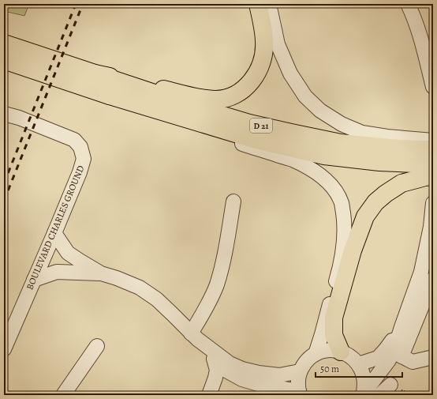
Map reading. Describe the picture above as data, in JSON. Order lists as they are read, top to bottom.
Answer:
{
  "streets": {
    "main road": ["D 21"],
    "street": ["BOULEVARD CHARLES GROUND"]
  },
  "scale_bar": "50 m"
}
